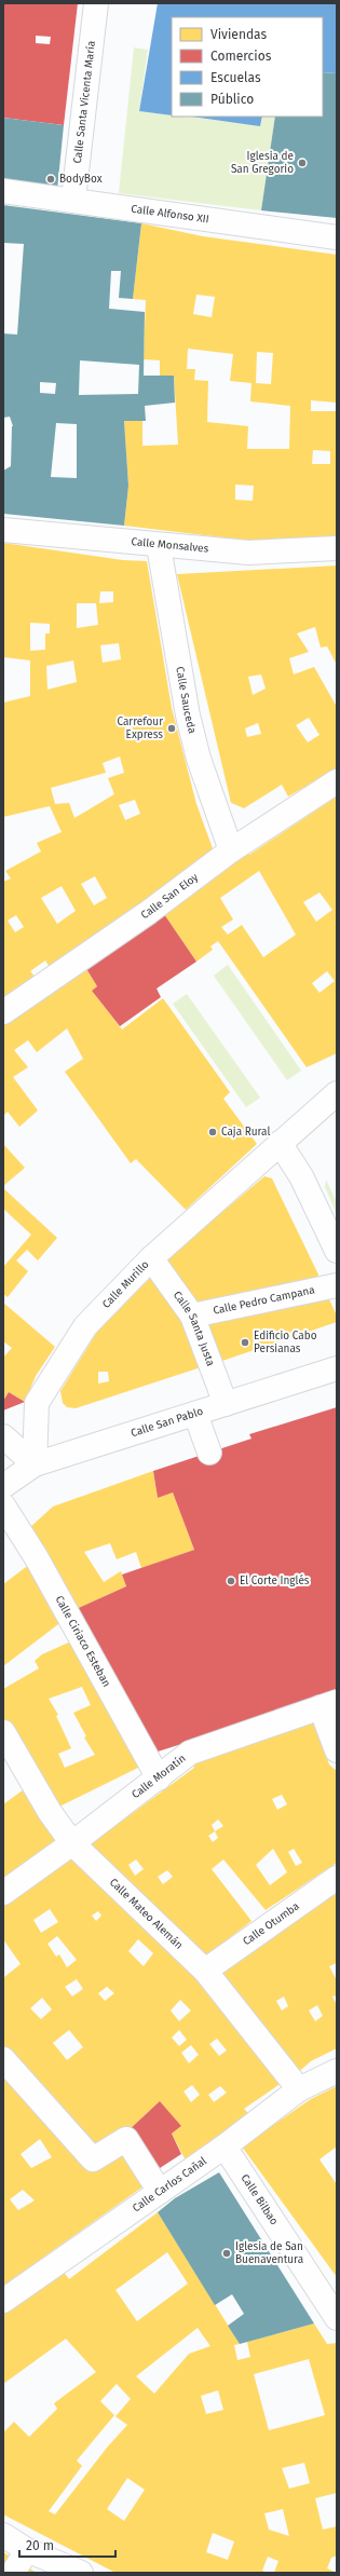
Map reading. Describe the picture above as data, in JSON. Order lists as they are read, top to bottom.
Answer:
{
  "streets": {
    "street": [
      "Calle Santa Vicenta María",
      "Calle Alfonso XII",
      "Calle Monsalves",
      "Calle Sauceda",
      "Calle San Eloy",
      "Calle Murillo",
      "Calle Pedro Campana",
      "Calle Santa Justa",
      "Calle San Pablo",
      "Calle Ciriaco Esteban",
      "Calle Moratín",
      "Calle Mateo Alemán",
      "Calle Otumba",
      "Calle Carlos Cañal",
      "Calle Bilbao"
    ]
  },
  "crossings": [
    ["Calle Santa Vicenta María", "Calle Alfonso XII"],
    ["Calle Monsalves", "Calle Sauceda"],
    ["Calle Sauceda", "Calle San Eloy"],
    ["Calle Murillo", "Calle Santa Justa"],
    ["Calle Murillo", "Calle San Pablo"],
    ["Calle Pedro Campana", "Calle Santa Justa"],
    ["Calle Santa Justa", "Calle San Pablo"],
    ["Calle Ciriaco Esteban", "Calle Moratín"],
    ["Calle Moratín", "Calle Mateo Alemán"],
    ["Calle Mateo Alemán", "Calle Otumba"],
    ["Calle Mateo Alemán", "Calle Carlos Cañal"],
    ["Calle Carlos Cañal", "Calle Bilbao"]
  ],
  "places": [
    "Iglesia de San Gregorio",
    "BodyBox",
    "Carrefour Express",
    "Caja Rural",
    "Edificio Cabo Persianas",
    "El Corte Inglés",
    "Iglesia de San Buenaventura"
  ],
  "legend": [
    "Viviendas",
    "Comercios",
    "Escuelas",
    "Público"
  ],
  "scale_bar": "20 m"
}
